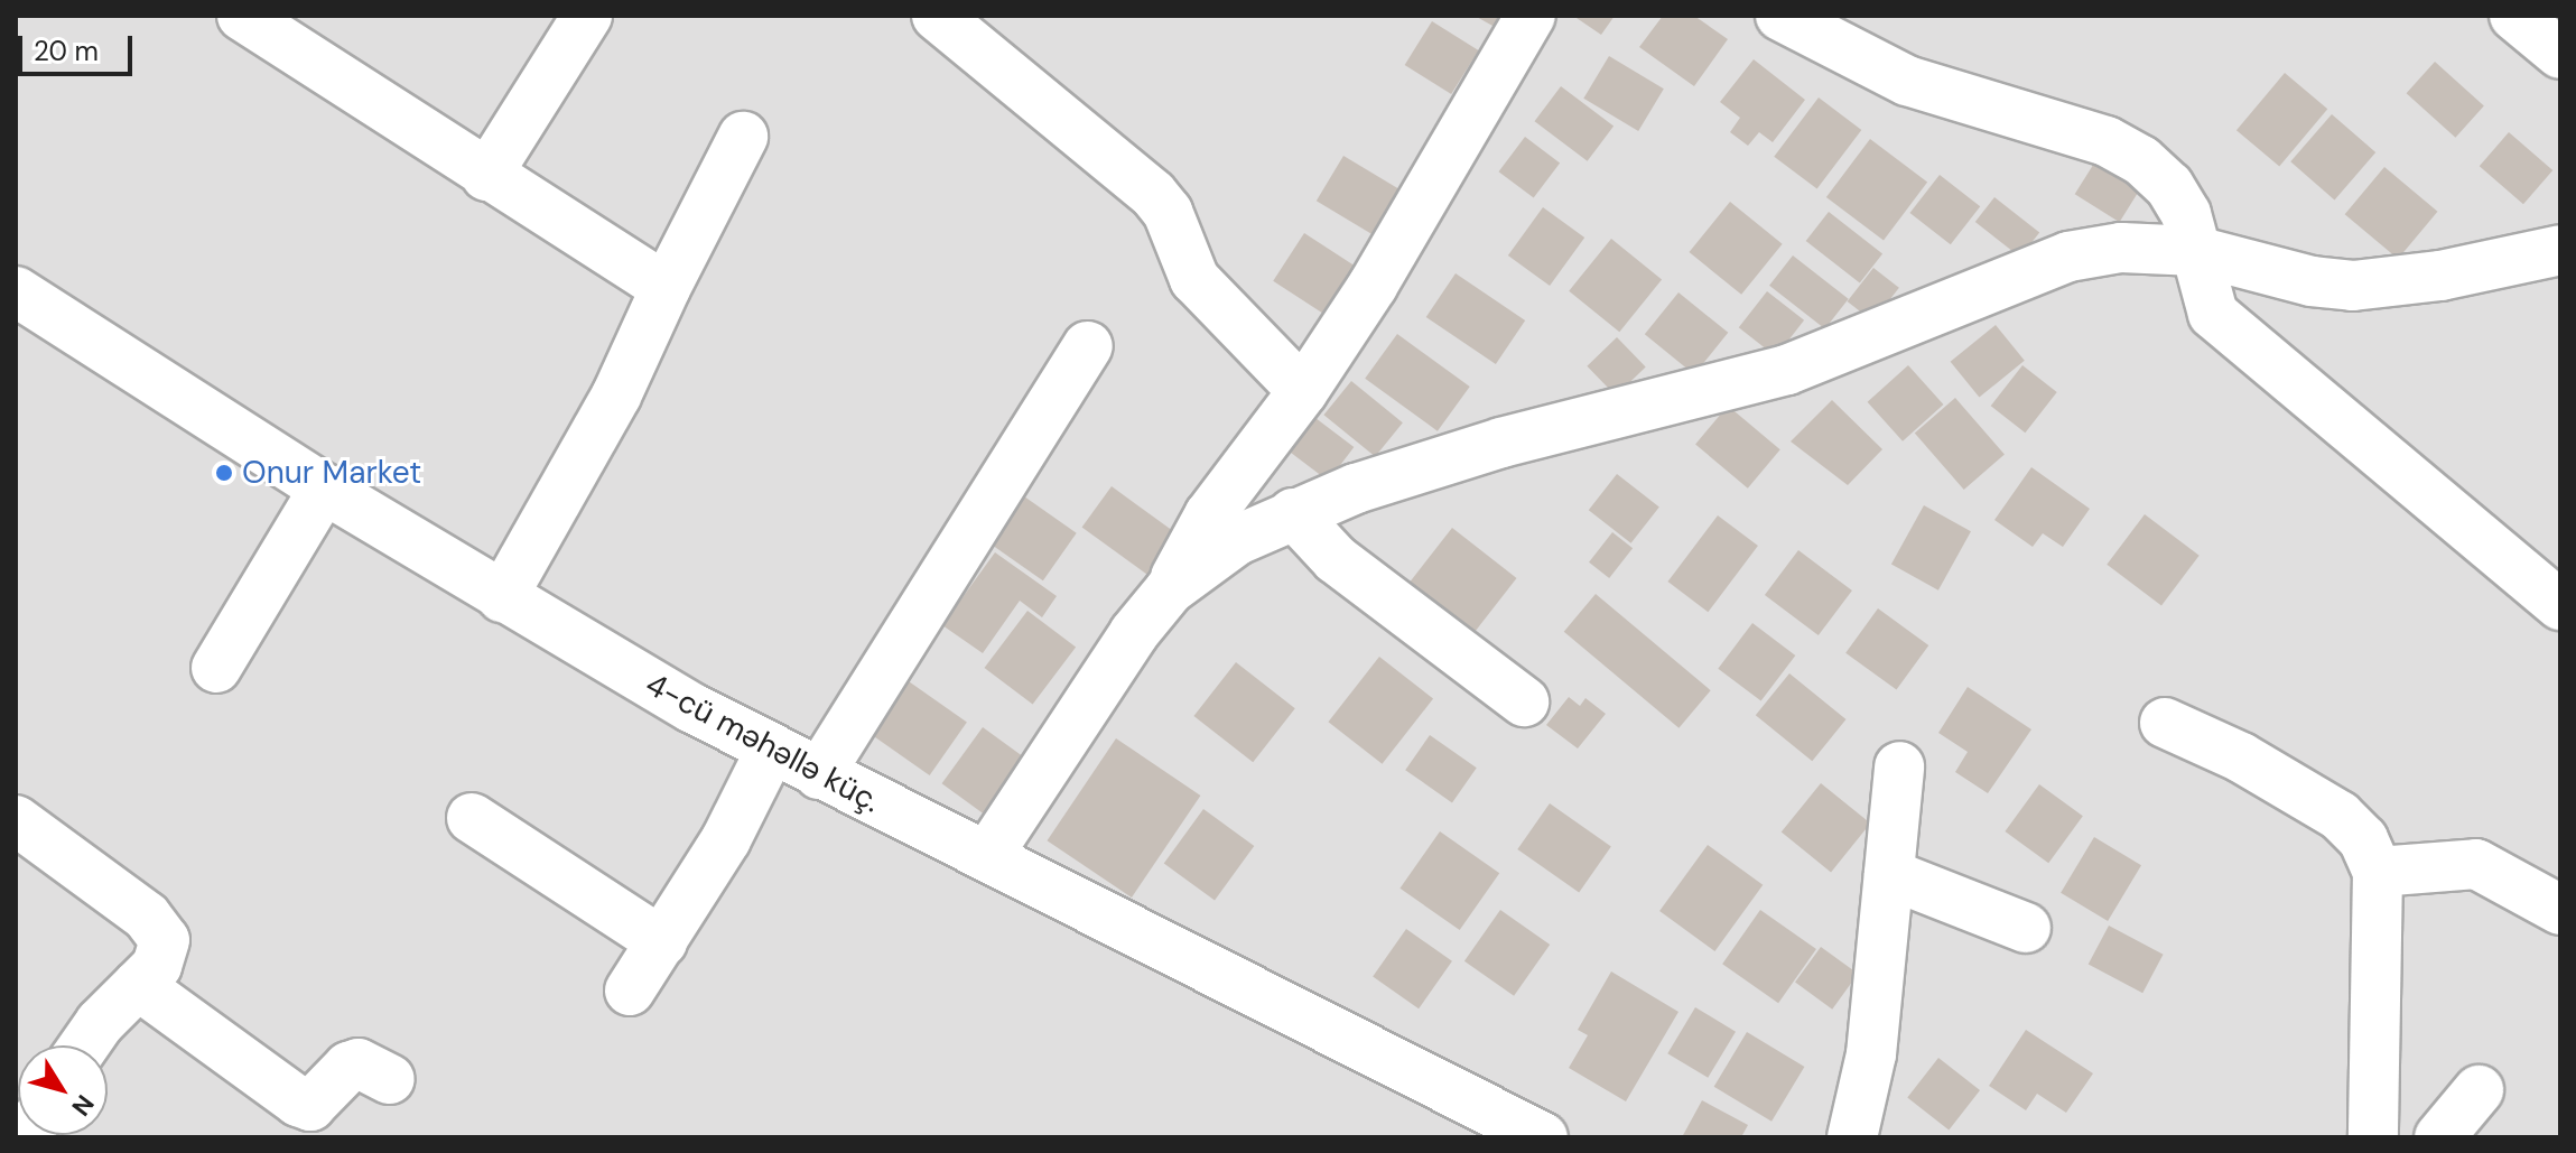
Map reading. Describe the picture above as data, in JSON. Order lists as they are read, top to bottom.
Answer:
{
  "streets": {
    "street": ["4-cü məhəllə küç."]
  },
  "places": ["Onur Market"],
  "scale_bar": "20 m",
  "north": "bottom right"
}
